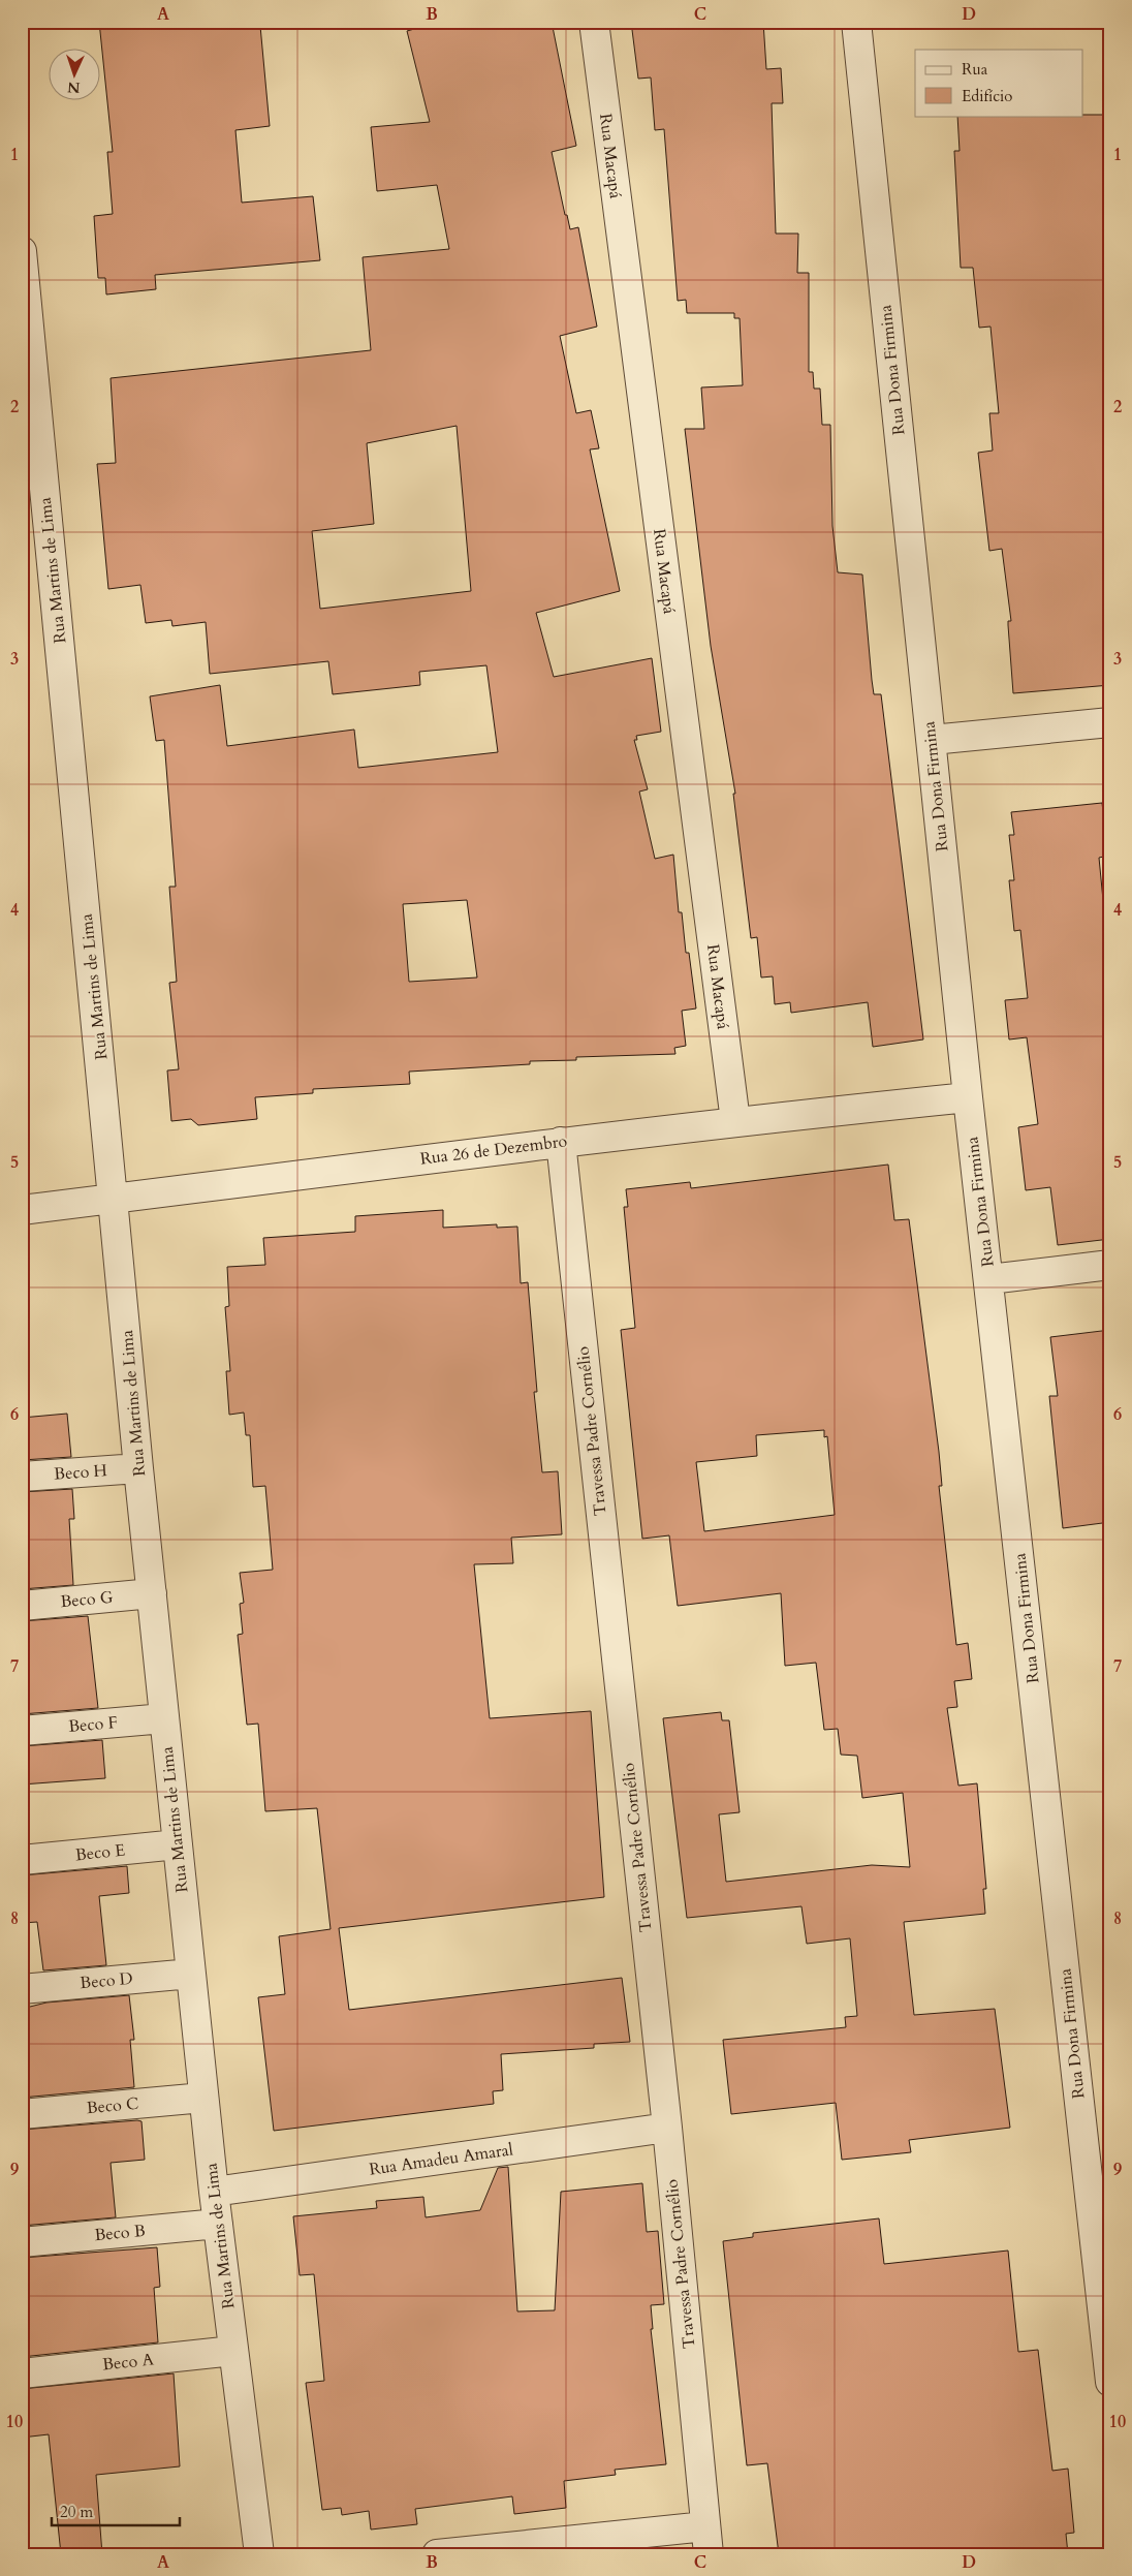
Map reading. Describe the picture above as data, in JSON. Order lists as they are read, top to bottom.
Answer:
{
  "streets": {
    "street": [
      "Rua Macapá",
      "Rua Dona Firmina",
      "Rua Martins de Lima",
      "Rua 26 de Dezembro",
      "Travessa Padre Cornélio",
      "Beco H",
      "Beco G",
      "Beco F",
      "Beco E",
      "Beco D",
      "Beco C",
      "Rua Amadeu Amaral",
      "Beco B",
      "Beco A"
    ]
  },
  "crossings": [
    ["Rua Macapá", "Rua 26 de Dezembro"],
    ["Rua Dona Firmina", "Rua 26 de Dezembro"],
    ["Rua Martins de Lima", "Rua 26 de Dezembro"],
    ["Rua Martins de Lima", "Beco H"],
    ["Rua Martins de Lima", "Beco G"],
    ["Rua Martins de Lima", "Beco F"],
    ["Rua Martins de Lima", "Beco E"],
    ["Rua Martins de Lima", "Beco D"],
    ["Rua Martins de Lima", "Beco C"],
    ["Rua Martins de Lima", "Rua Amadeu Amaral"],
    ["Rua Martins de Lima", "Beco B"],
    ["Rua Martins de Lima", "Beco A"],
    ["Rua 26 de Dezembro", "Travessa Padre Cornélio"],
    ["Travessa Padre Cornélio", "Rua Amadeu Amaral"]
  ],
  "legend": ["Rua", "Edifício"],
  "scale_bar": "20 m",
  "north": "bottom",
  "grid": {
    "columns": [
      "A",
      "B",
      "C",
      "D"
    ],
    "rows": [
      "1",
      "2",
      "3",
      "4",
      "5",
      "6",
      "7",
      "8",
      "9",
      "10"
    ]
  }
}
